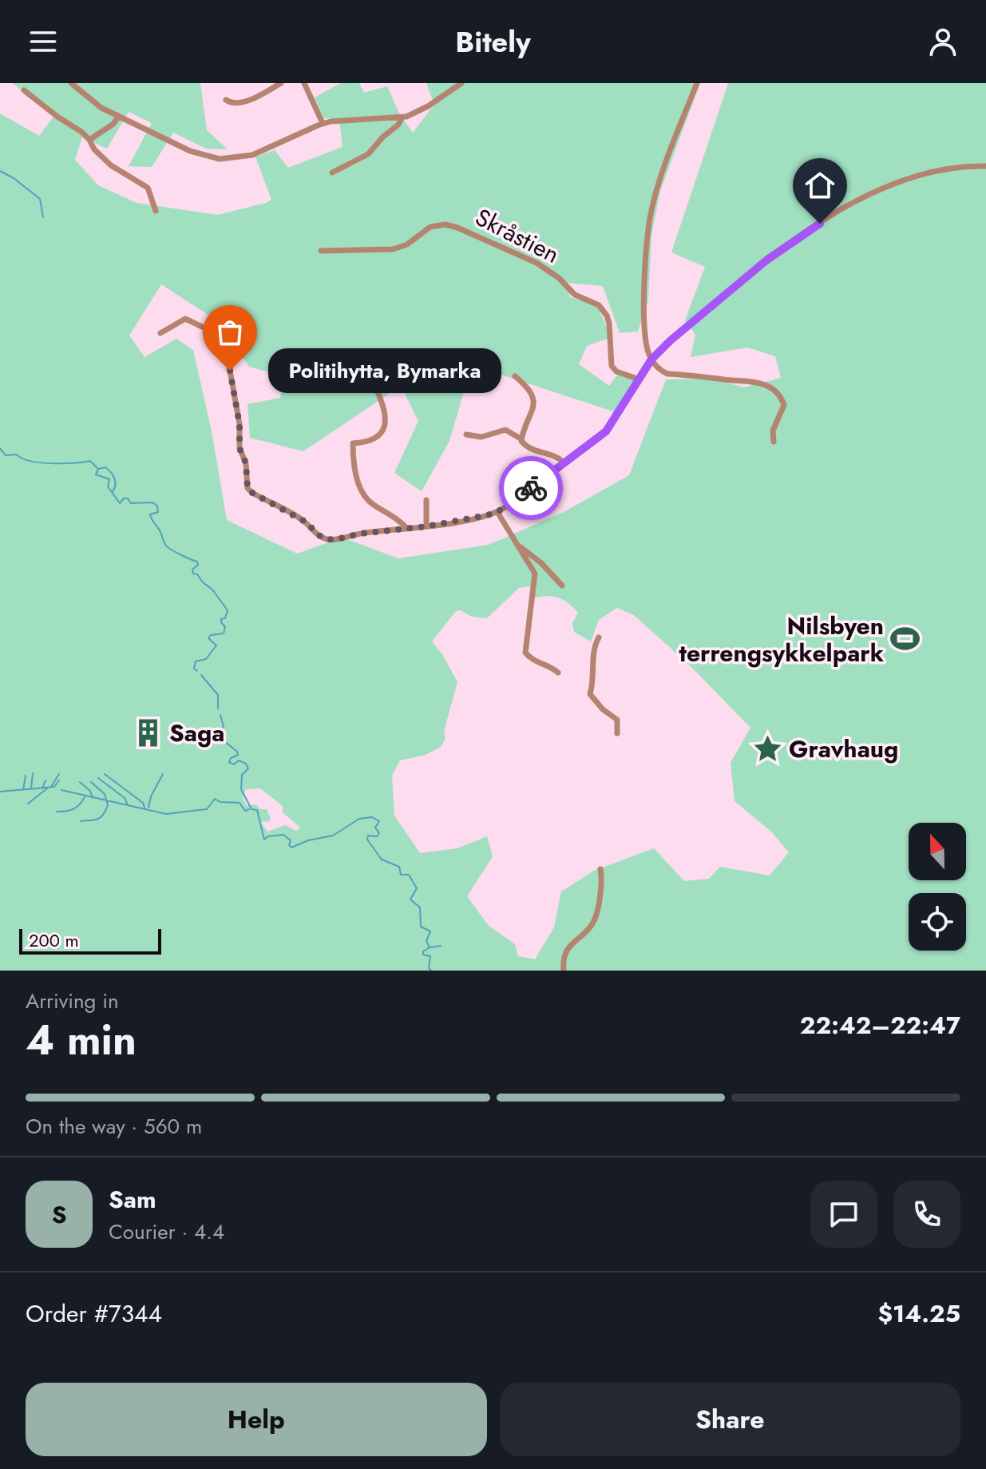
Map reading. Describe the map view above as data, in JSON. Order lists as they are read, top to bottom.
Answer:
{
  "streets": {
    "street": ["Skråstien"]
  },
  "places": {
    "other": ["Politihytta, Bymarka"],
    "sports": ["Nilsbyen terrengsykkelpark"],
    "building": ["Saga"],
    "place": ["Gravhaug"]
  },
  "scale_bar": "200 m",
  "north": "top",
  "page": {
    "header": "Bitely",
    "bubble": "Politihytta, Bymarka",
    "scale": "200 m",
    "heading": ["4 min", "Arriving in", "22:42–22:47"],
    "panel": [
      "Sam",
      "Courier · 4.4",
      "Order #7344",
      "$14.25"
    ],
    "bar": "On the way · 560 m",
    "round": "S",
    "buttons": ["Help", "Share"]
  }
}
